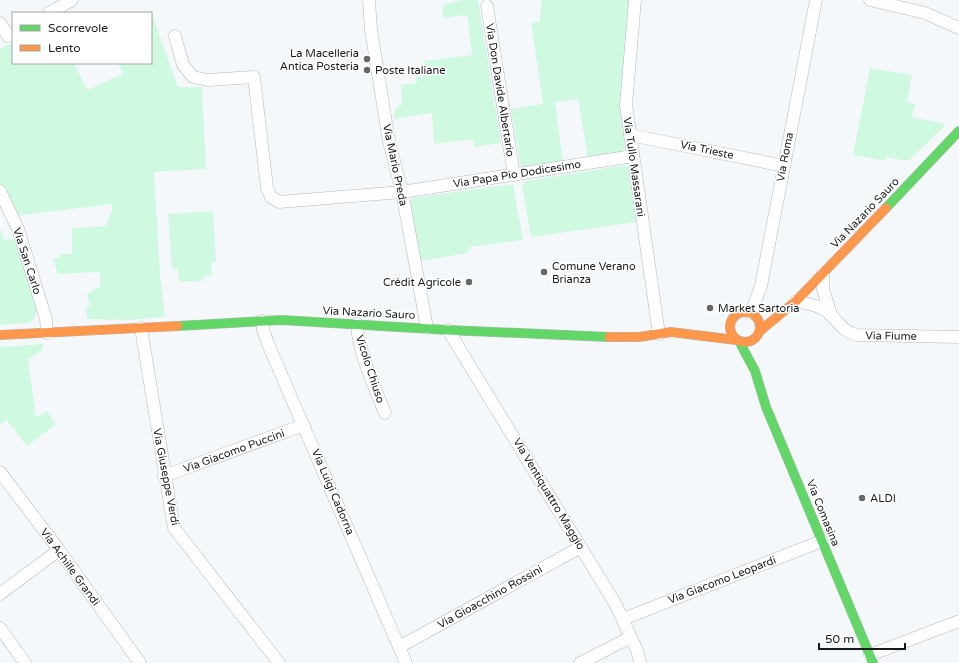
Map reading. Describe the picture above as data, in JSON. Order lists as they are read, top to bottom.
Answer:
{
  "streets": {
    "main road": ["Via Nazario Sauro", "Via Comasina"],
    "street": [
      "Via Don Davide Albertario",
      "Via Trieste",
      "Via Roma",
      "Via Mario Preda",
      "Via Tullo Massarani",
      "Via Papa Pio Dodicesimo",
      "Via San Carlo",
      "Via Fiume",
      "Vicolo Chiuso",
      "Via Giacomo Puccini",
      "Via Giuseppe Verdi",
      "Via Luigi Cadorna",
      "Via Ventiquattro Maggio",
      "Via Achille Grandi",
      "Via Giacomo Leopardi",
      "Via Gioacchino Rossini"
    ]
  },
  "crossings": [
    ["Via Don Davide Albertario", "Via Papa Pio Dodicesimo"],
    ["Via Trieste", "Via Roma"],
    ["Via Trieste", "Via Tullo Massarani"],
    ["Via Roma", "Via Nazario Sauro"],
    ["Via Roma", "Via Comasina"],
    ["Via Mario Preda", "Via Papa Pio Dodicesimo"],
    ["Via Mario Preda", "Via Nazario Sauro"],
    ["Via Tullo Massarani", "Via Papa Pio Dodicesimo"],
    ["Via Tullo Massarani", "Via Nazario Sauro"],
    ["Via Nazario Sauro", "Via San Carlo"],
    ["Via Nazario Sauro", "Via Fiume"],
    ["Via Nazario Sauro", "Vicolo Chiuso"],
    ["Via Nazario Sauro", "Via Giuseppe Verdi"],
    ["Via Nazario Sauro", "Via Luigi Cadorna"],
    ["Via Nazario Sauro", "Via Ventiquattro Maggio"],
    ["Via Nazario Sauro", "Via Comasina"],
    ["Via Giacomo Puccini", "Via Giuseppe Verdi"],
    ["Via Giacomo Puccini", "Via Luigi Cadorna"],
    ["Via Luigi Cadorna", "Via Gioacchino Rossini"],
    ["Via Ventiquattro Maggio", "Via Giacomo Leopardi"],
    ["Via Ventiquattro Maggio", "Via Gioacchino Rossini"],
    ["Via Comasina", "Via Giacomo Leopardi"]
  ],
  "places": [
    "La Macelleria Antica Posteria",
    "Poste Italiane",
    "Comune Verano Brianza",
    "Crédit Agricole",
    "Market Sartoria",
    "ALDI"
  ],
  "legend": ["Scorrevole", "Lento"],
  "scale_bar": "50 m"
}
